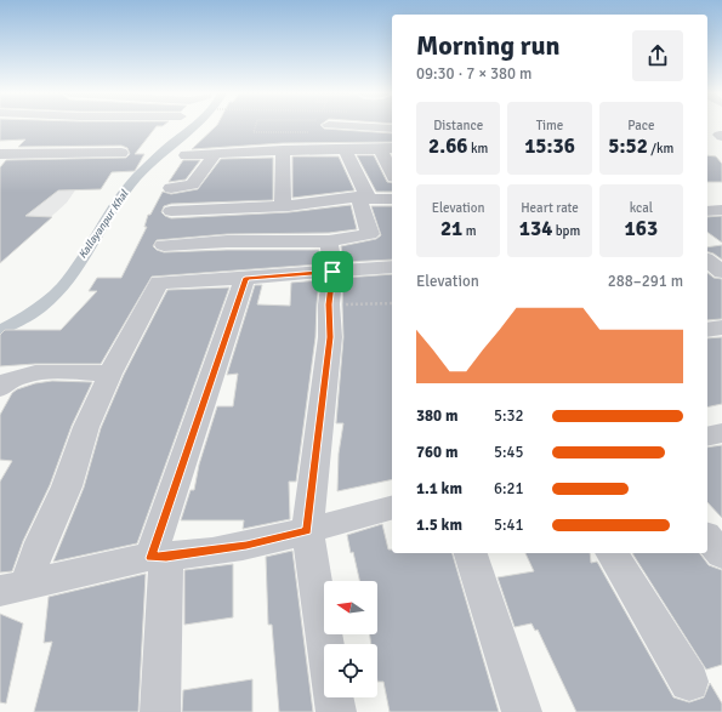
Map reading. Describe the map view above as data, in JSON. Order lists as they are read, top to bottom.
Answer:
{
  "water": ["Kallayanpur Khal"],
  "north": "left",
  "page": {
    "heading": ["Morning run", "09:30 · 7 × 380 m"],
    "stats": [
      ["Distance", "2.66 km"],
      ["Time", "15:36"],
      ["Pace", "5:52 /km"],
      ["Elevation", "21 m"],
      ["Heart rate", "134 bpm"],
      ["kcal", "163"]
    ],
    "chart": ["Elevation", "288–291 m"],
    "list": [
      {
        "name": "380 m",
        "note": "5:32"
      },
      {
        "name": "760 m",
        "note": "5:45"
      },
      {
        "name": "1.1 km",
        "note": "6:21"
      },
      {
        "name": "1.5 km",
        "note": "5:41"
      }
    ]
  }
}
